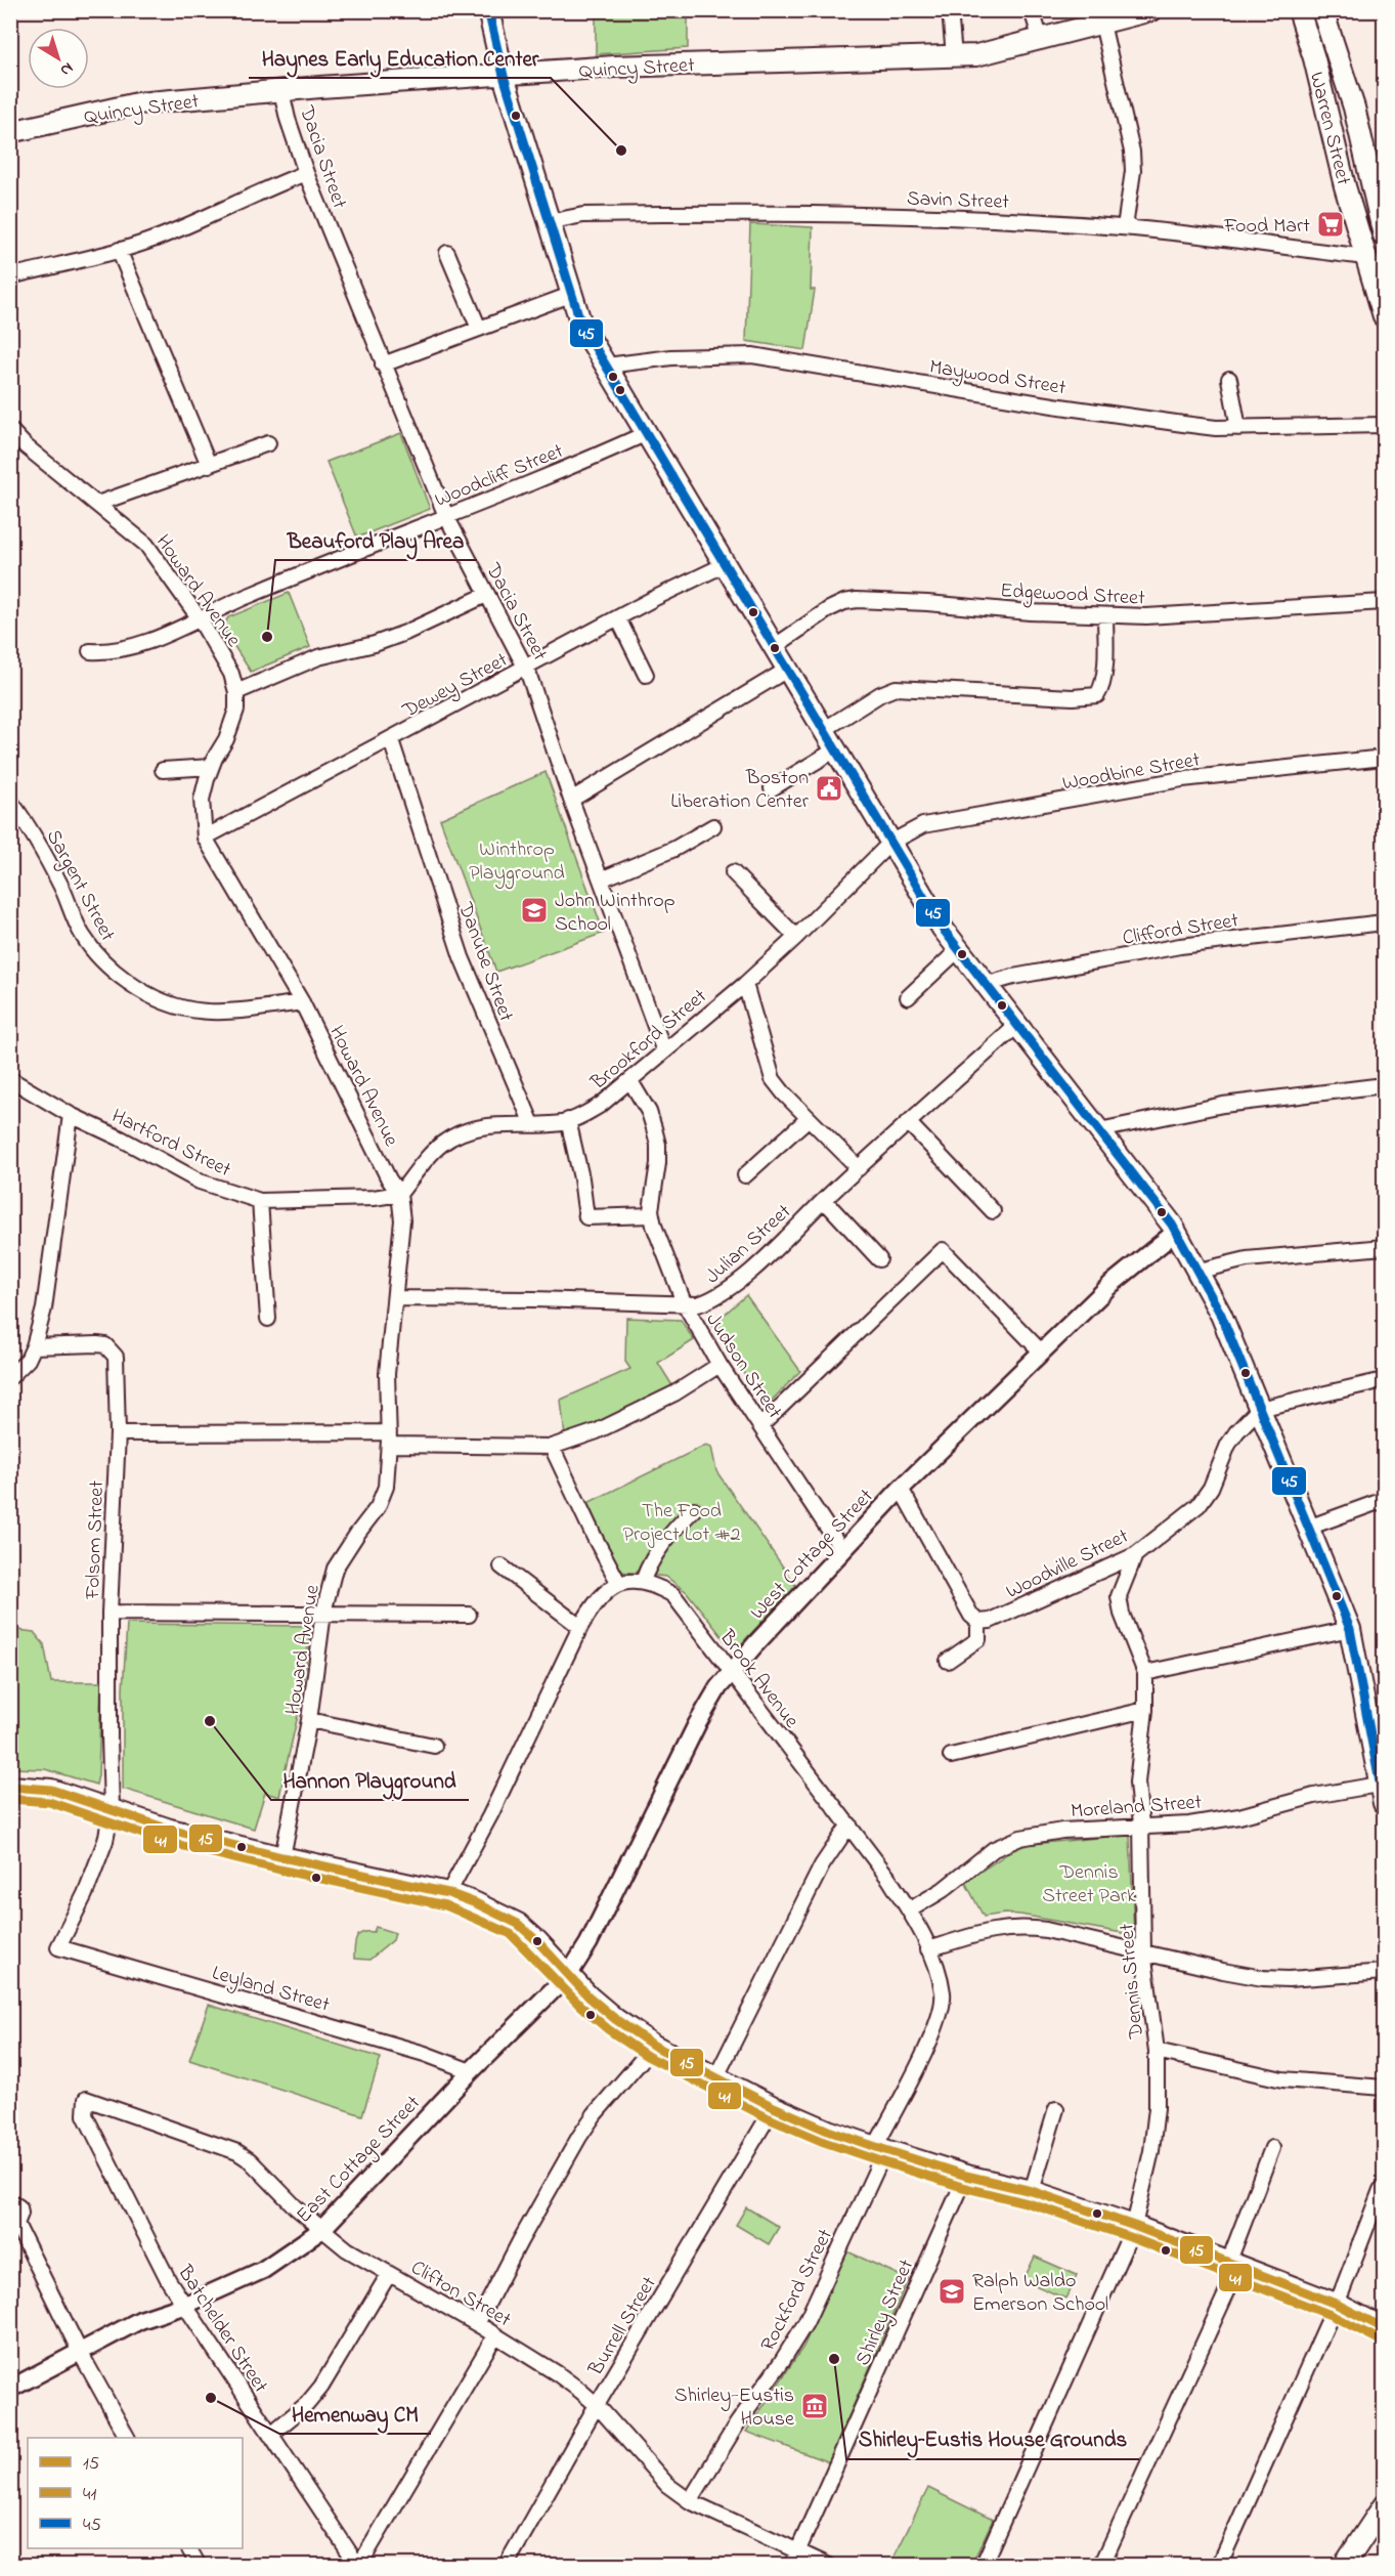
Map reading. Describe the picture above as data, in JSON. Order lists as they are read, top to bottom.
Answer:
{
  "streets": {
    "main road": ["Quincy Street", "Warren Street"],
    "street": [
      "Dacia Street",
      "Savin Street",
      "Maywood Street",
      "Woodcliff Street",
      "Howard Avenue",
      "Edgewood Street",
      "Dewey Street",
      "Woodbine Street",
      "Sargent Street",
      "Clifford Street",
      "Danube Street",
      "Brookford Street",
      "Hartford Street",
      "Julian Street",
      "Judson Street",
      "Folsom Street",
      "West Cottage Street",
      "Woodville Street",
      "Brook Avenue",
      "Moreland Street",
      "Dennis Street",
      "Leyland Street",
      "East Cottage Street",
      "Rockford Street",
      "Clifton Street",
      "Shirley Street",
      "Burrell Street",
      "Batchelder Street"
    ]
  },
  "crossings": [
    ["Quincy Street", "Dacia Street"],
    ["Warren Street", "Savin Street"],
    ["Dacia Street", "Woodcliff Street"],
    ["Dacia Street", "Dewey Street"],
    ["Dacia Street", "Brookford Street"],
    ["Woodcliff Street", "Howard Avenue"],
    ["Howard Avenue", "Dewey Street"],
    ["Howard Avenue", "Sargent Street"],
    ["Howard Avenue", "Brookford Street"],
    ["Howard Avenue", "Hartford Street"],
    ["Howard Avenue", "Julian Street"],
    ["Dewey Street", "Danube Street"],
    ["Woodbine Street", "Brookford Street"],
    ["Danube Street", "Brookford Street"],
    ["Brookford Street", "Hartford Street"],
    ["Brookford Street", "Judson Street"],
    ["Julian Street", "Judson Street"],
    ["Judson Street", "West Cottage Street"],
    ["Folsom Street", "Leyland Street"],
    ["West Cottage Street", "Brook Avenue"],
    ["West Cottage Street", "East Cottage Street"],
    ["Woodville Street", "Dennis Street"],
    ["Brook Avenue", "Moreland Street"],
    ["Brook Avenue", "Rockford Street"],
    ["Moreland Street", "Dennis Street"],
    ["Leyland Street", "East Cottage Street"],
    ["East Cottage Street", "Clifton Street"],
    ["East Cottage Street", "Batchelder Street"],
    ["Rockford Street", "Clifton Street"],
    ["Clifton Street", "Shirley Street"],
    ["Clifton Street", "Burrell Street"],
    ["Clifton Street", "Batchelder Street"]
  ],
  "parks": ["Winthrop Playground", "The Food Project Lot #2", "Dennis Street Park"],
  "places": {
    "other": [
      "Haynes Early Education Center",
      "Beauford Play Area",
      "Hannon Playground",
      "Shirley–Eustis House Grounds",
      "Hemenway CM"
    ],
    "supermarket": ["Food Mart"],
    "public building": ["Boston Liberation Center"],
    "school or university": ["John Winthrop School", "Ralph Waldo Emerson School"],
    "museum": ["Shirley-Eustis House"]
  },
  "lines": ["transit line 45", "transit line 15", "transit line 41"],
  "legend": ["15", "41", "45"],
  "north": "bottom right"
}
